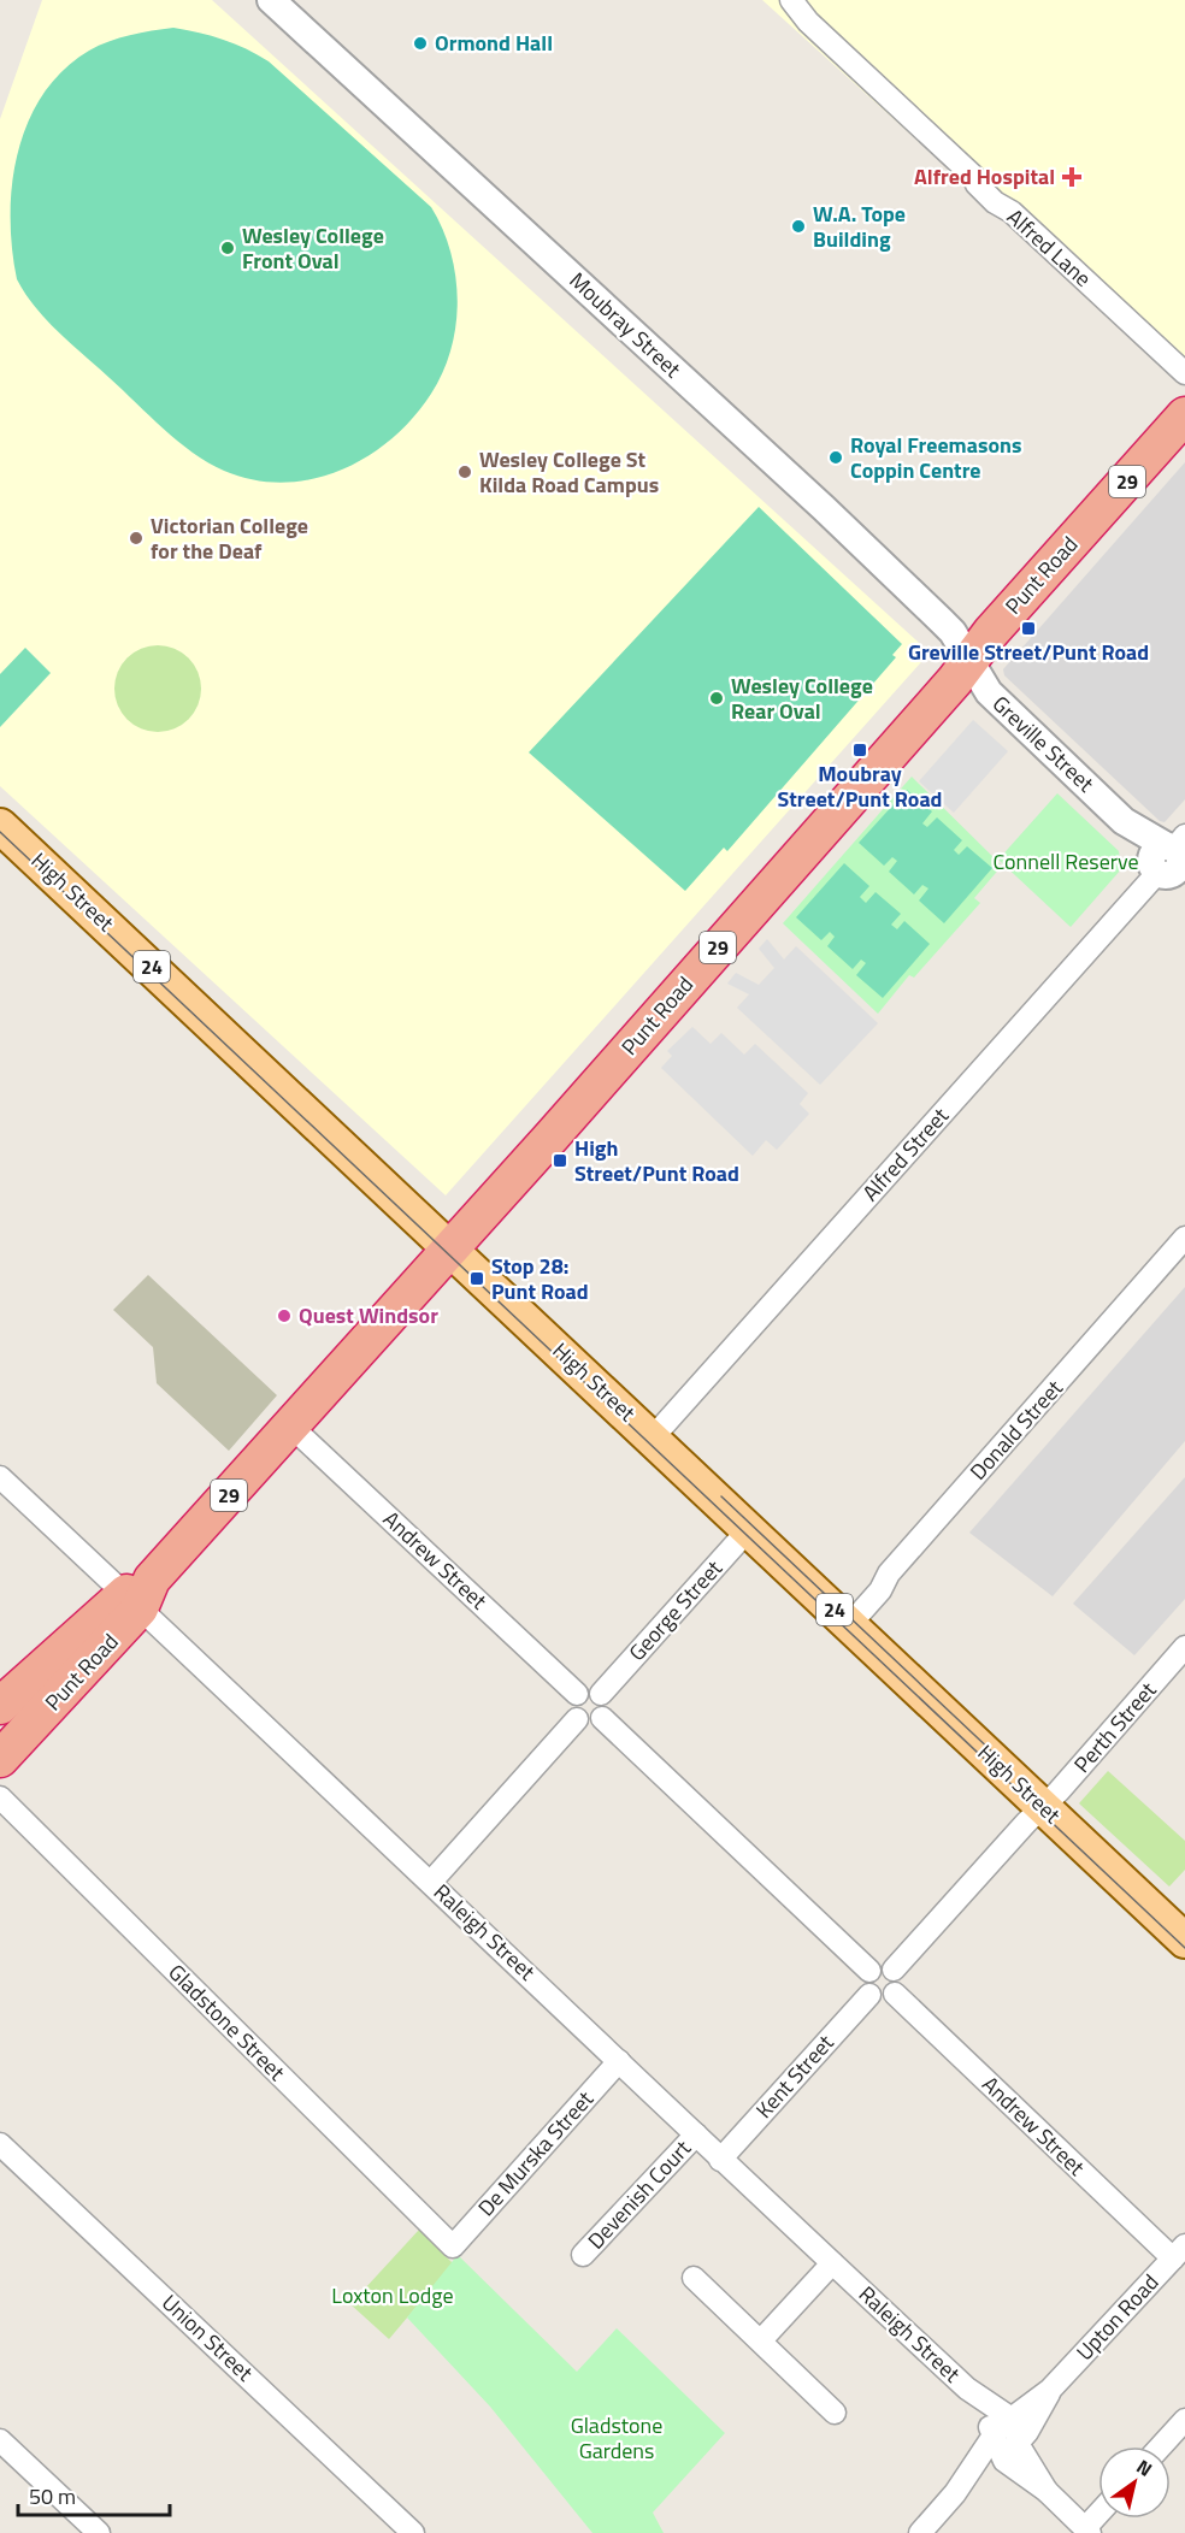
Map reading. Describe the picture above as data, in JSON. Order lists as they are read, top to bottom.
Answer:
{
  "streets": {
    "highway": ["29", "Punt Road"],
    "main road": ["High Street", "24"],
    "street": [
      "Alfred Lane",
      "Moubray Street",
      "Greville Street",
      "Alfred Street",
      "Donald Street",
      "Andrew Street",
      "George Street",
      "Perth Street",
      "Raleigh Street",
      "Gladstone Street",
      "Kent Street",
      "De Murska Street",
      "Devenish Court",
      "Upton Road",
      "Union Street"
    ]
  },
  "crossings": [
    ["Moubray Street", "Punt Road"],
    ["Moubray Street", "Greville Street"],
    ["Punt Road", "Greville Street"],
    ["Punt Road", "High Street"],
    ["Punt Road", "Andrew Street"],
    ["Punt Road", "Raleigh Street"],
    ["Greville Street", "Alfred Street"],
    ["High Street", "Alfred Street"],
    ["High Street", "Donald Street"],
    ["High Street", "George Street"],
    ["High Street", "Perth Street"],
    ["Andrew Street", "George Street"],
    ["Andrew Street", "Kent Street"],
    ["Andrew Street", "Upton Road"],
    ["Raleigh Street", "Kent Street"],
    ["Raleigh Street", "De Murska Street"],
    ["Raleigh Street", "Devenish Court"],
    ["Raleigh Street", "Upton Road"],
    ["Gladstone Street", "De Murska Street"]
  ],
  "parks": ["Connell Reserve", "Loxton Lodge", "Gladstone Gardens"],
  "places": {
    "other": [
      "Ormond Hall",
      "W.A. Tope Building",
      "Wesley College Front Oval",
      "Royal Freemasons Coppin Centre",
      "Wesley College St Kilda Road Campus",
      "Victorian College for the Deaf",
      "Wesley College Rear Oval",
      "Quest Windsor"
    ],
    "health": ["Alfred Hospital"],
    "transit": [
      "Greville Street/Punt Road",
      "Moubray Street/Punt Road",
      "High Street/Punt Road",
      "Stop 28: Punt Road"
    ]
  },
  "scale_bar": "50 m",
  "north": "top right"
}
